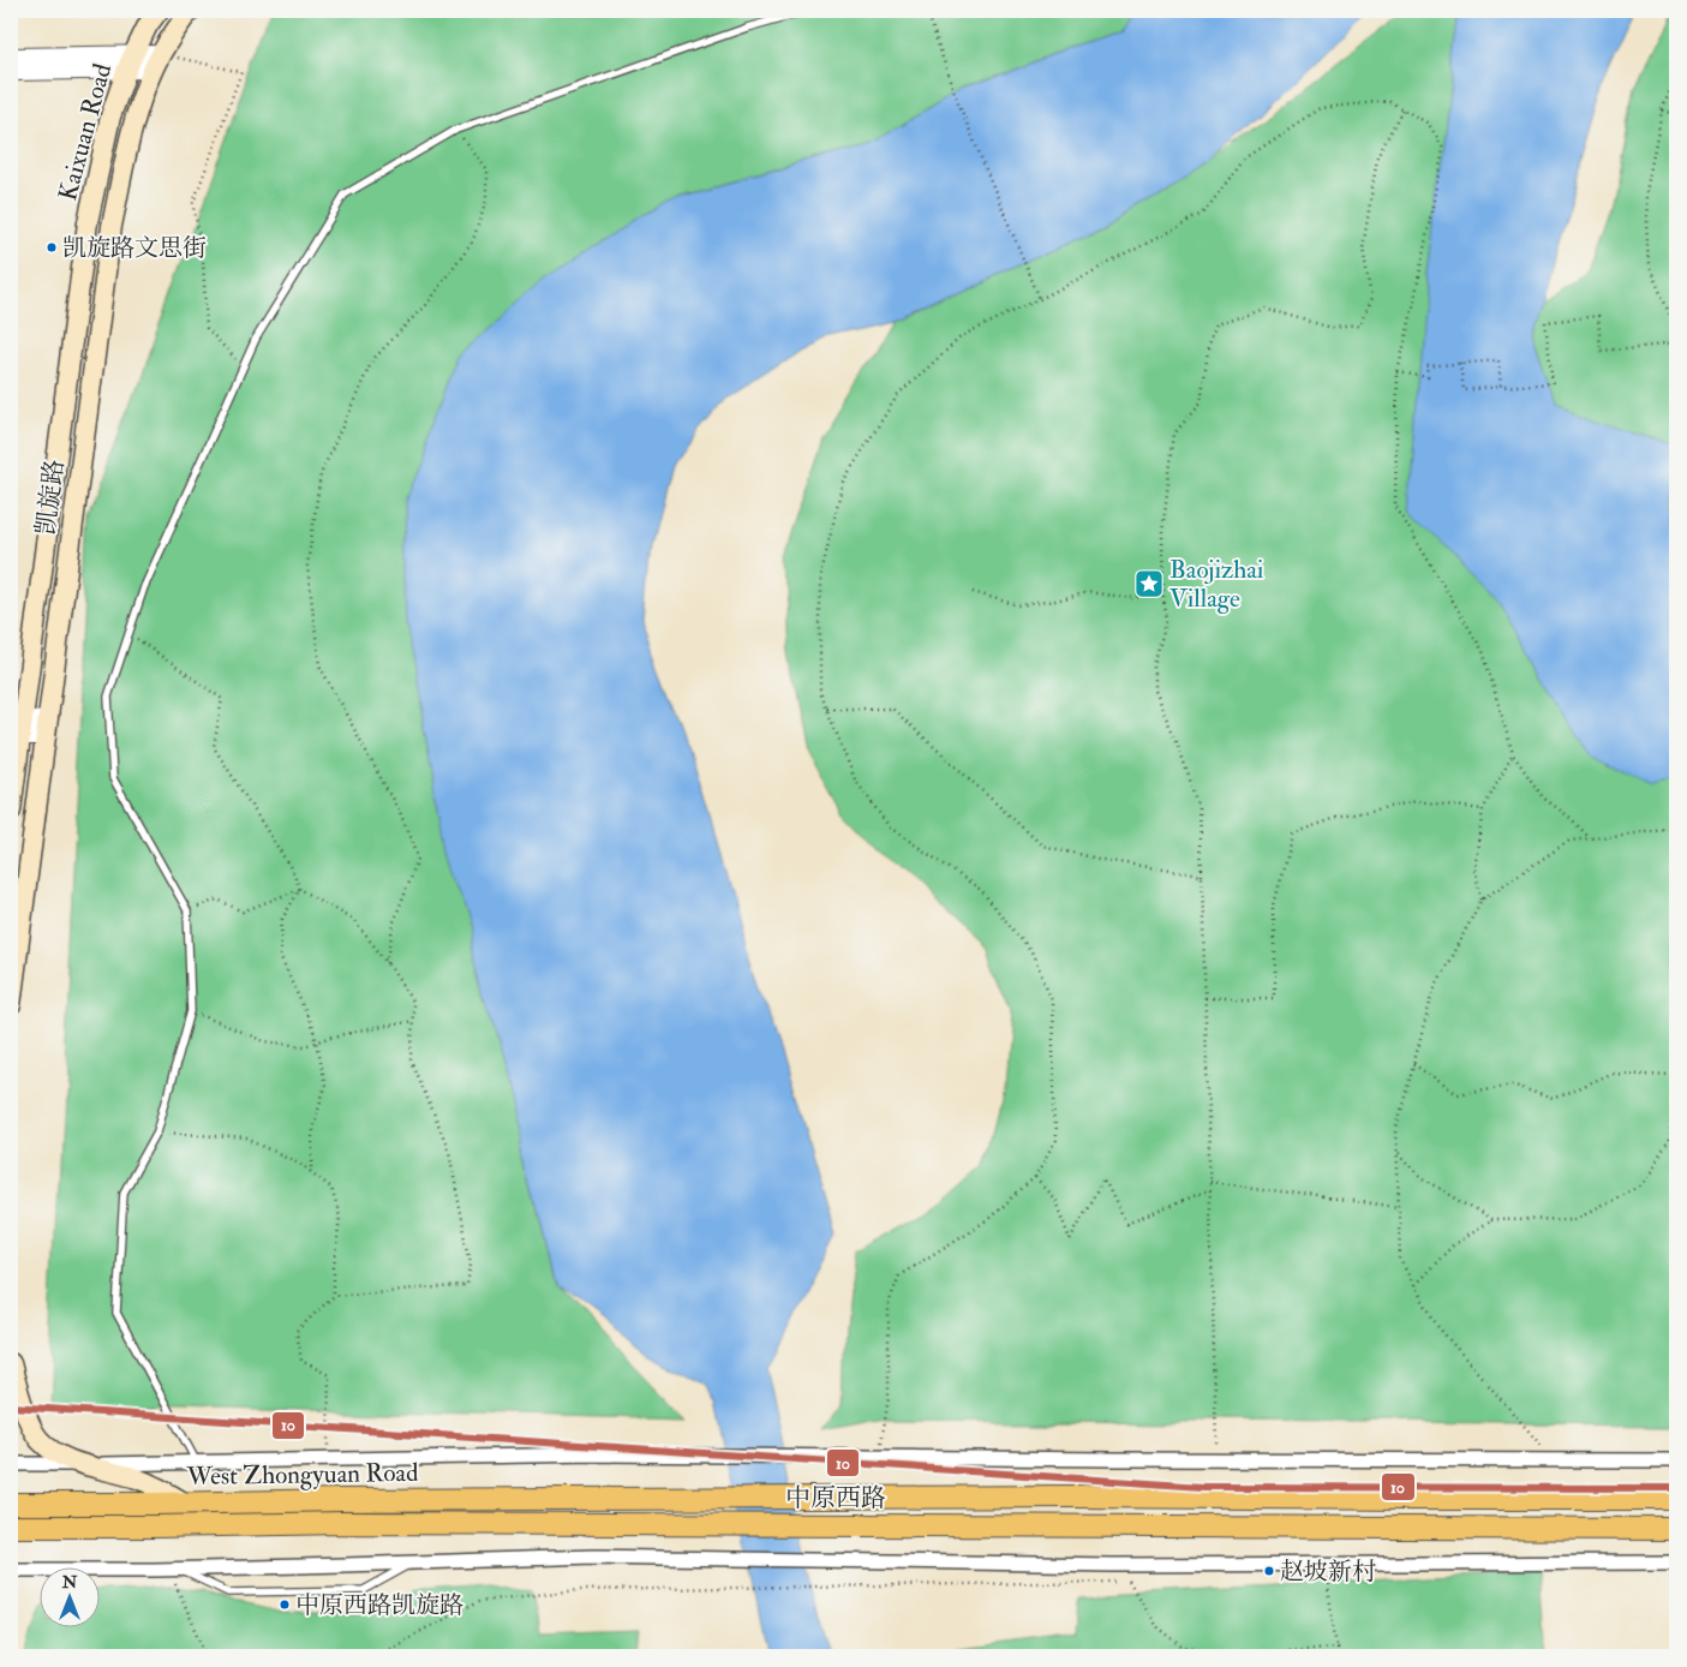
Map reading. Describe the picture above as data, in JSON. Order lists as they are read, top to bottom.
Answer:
{
  "streets": {
    "main road": [
      "Kaixuan Road",
      "凯旋路",
      "West Zhongyuan Road",
      "中原西路"
    ]
  },
  "crossings": [
    ["West Zhongyuan Road", "中原西路"]
  ],
  "places": {
    "other": ["凯旋路文思街", "赵坡新村", "中原西路凯旋路"],
    "place": ["Baojizhai Village"]
  },
  "lines": ["transit line 10"],
  "north": "top"
}
